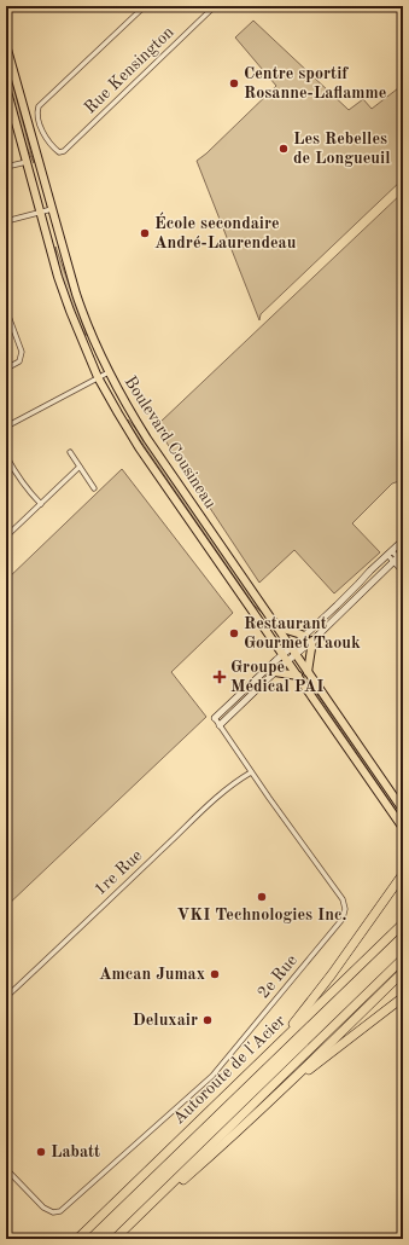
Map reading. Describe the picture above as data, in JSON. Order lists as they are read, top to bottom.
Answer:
{
  "streets": {
    "highway": ["Autoroute de l'Acier"],
    "main road": ["Boulevard Cousineau"],
    "street": ["Rue Kensington", "1re Rue", "2e Rue"]
  },
  "crossings": [
    ["1re Rue", "2e Rue"]
  ],
  "places": {
    "other": [
      "Centre sportif Rosanne-Laflamme",
      "Les Rebelles de Longueuil",
      "École secondaire André-Laurendeau",
      "Restaurant Gourmet Taouk",
      "VKI Technologies Inc.",
      "Amcan Jumax",
      "Deluxair",
      "Labatt"
    ],
    "health": ["Groupe Médical PAI"]
  }
}
